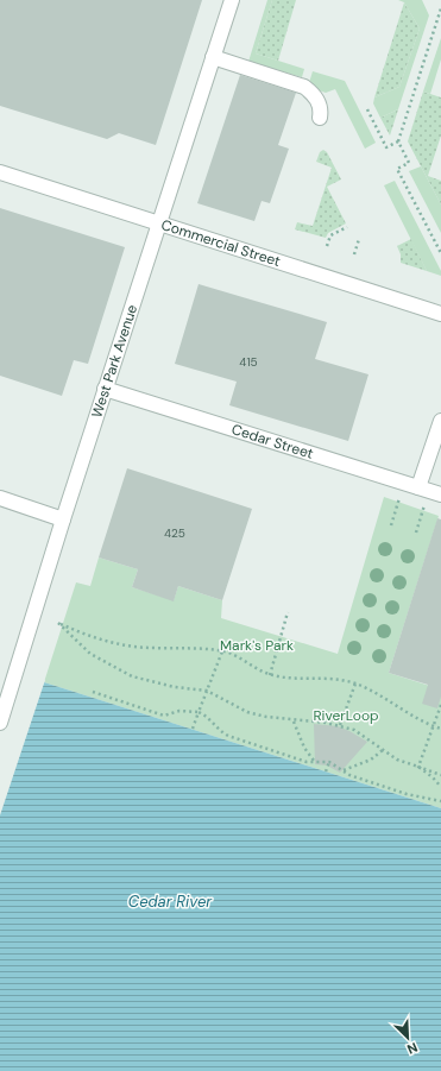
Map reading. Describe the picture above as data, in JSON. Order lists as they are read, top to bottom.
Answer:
{
  "streets": {
    "street": ["Commercial Street", "West Park Avenue", "Cedar Street"]
  },
  "crossings": [
    ["Commercial Street", "West Park Avenue"],
    ["West Park Avenue", "Cedar Street"]
  ],
  "water": ["Cedar River"],
  "parks": ["Mark's Park", "RiverLoop"],
  "house_numbers": ["415", "425"],
  "north": "bottom right"
}
